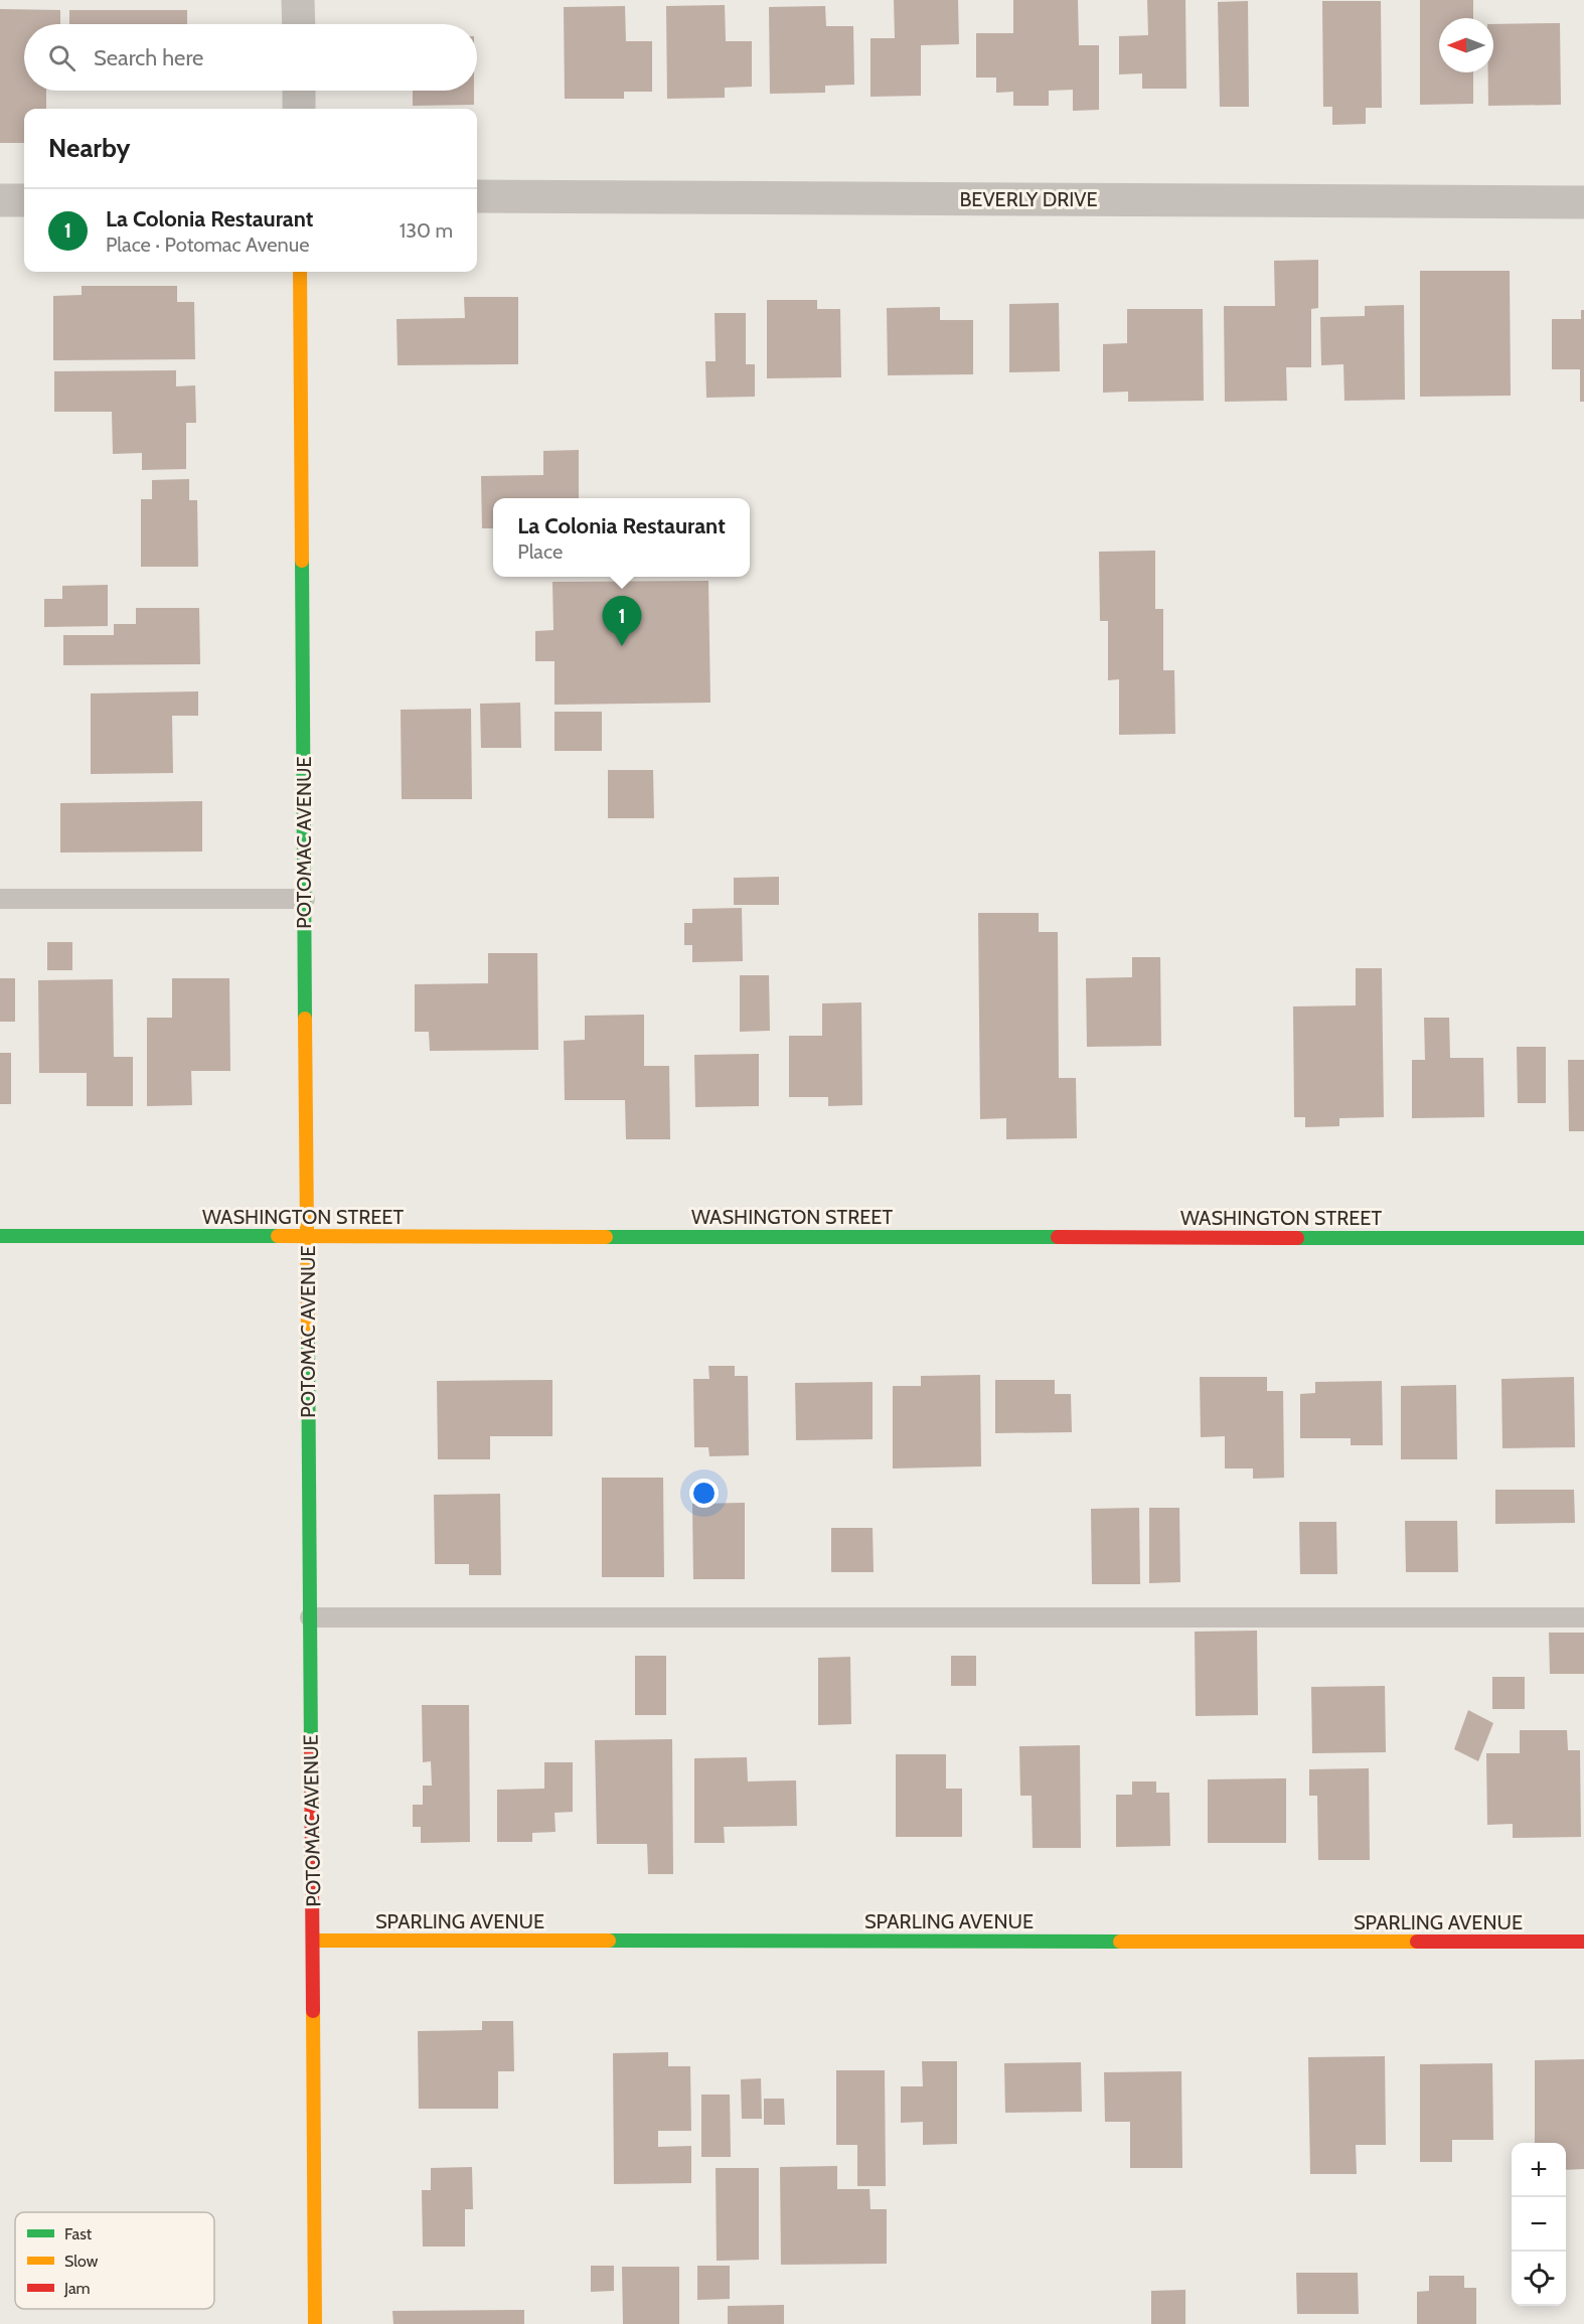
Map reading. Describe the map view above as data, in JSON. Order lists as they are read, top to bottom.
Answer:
{
  "streets": {
    "street": [
      "BEVERLY DRIVE",
      "POTOMAC AVENUE",
      "WASHINGTON STREET",
      "SPARLING AVENUE"
    ]
  },
  "crossings": [
    ["POTOMAC AVENUE", "WASHINGTON STREET"],
    ["POTOMAC AVENUE", "SPARLING AVENUE"]
  ],
  "legend": ["Fast", "Slow", "Jam"],
  "north": "left",
  "page": {
    "search": "Search here",
    "heading": "Nearby",
    "list": [
      {
        "mark": "1",
        "name": "La Colonia Restaurant",
        "note": "Place · Potomac Avenue",
        "value": "130 m"
      }
    ],
    "popup": ["La Colonia Restaurant", "Place"],
    "pins": "1",
    "map_buttons": ["+", "−"]
  }
}
